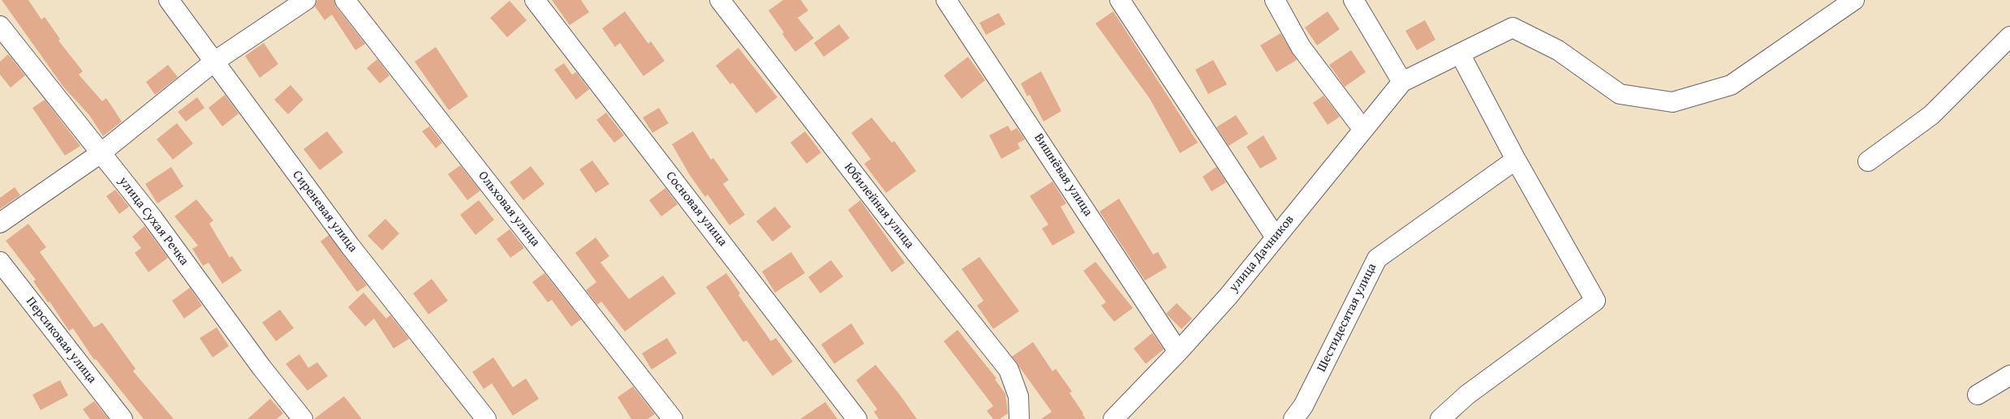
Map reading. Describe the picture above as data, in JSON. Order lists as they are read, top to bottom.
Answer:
{
  "streets": {
    "street": [
      "Вишнёвая улица",
      "Юбилейная улица",
      "Ольховая улица",
      "Сосновая улица",
      "Сиреневая улица",
      "улица Сухая Речка",
      "улица Дачников",
      "Шестидесятая улица",
      "Персиковая улица"
    ]
  },
  "crossings": [
    ["Вишнёвая улица", "улица Дачников"]
  ]
}
